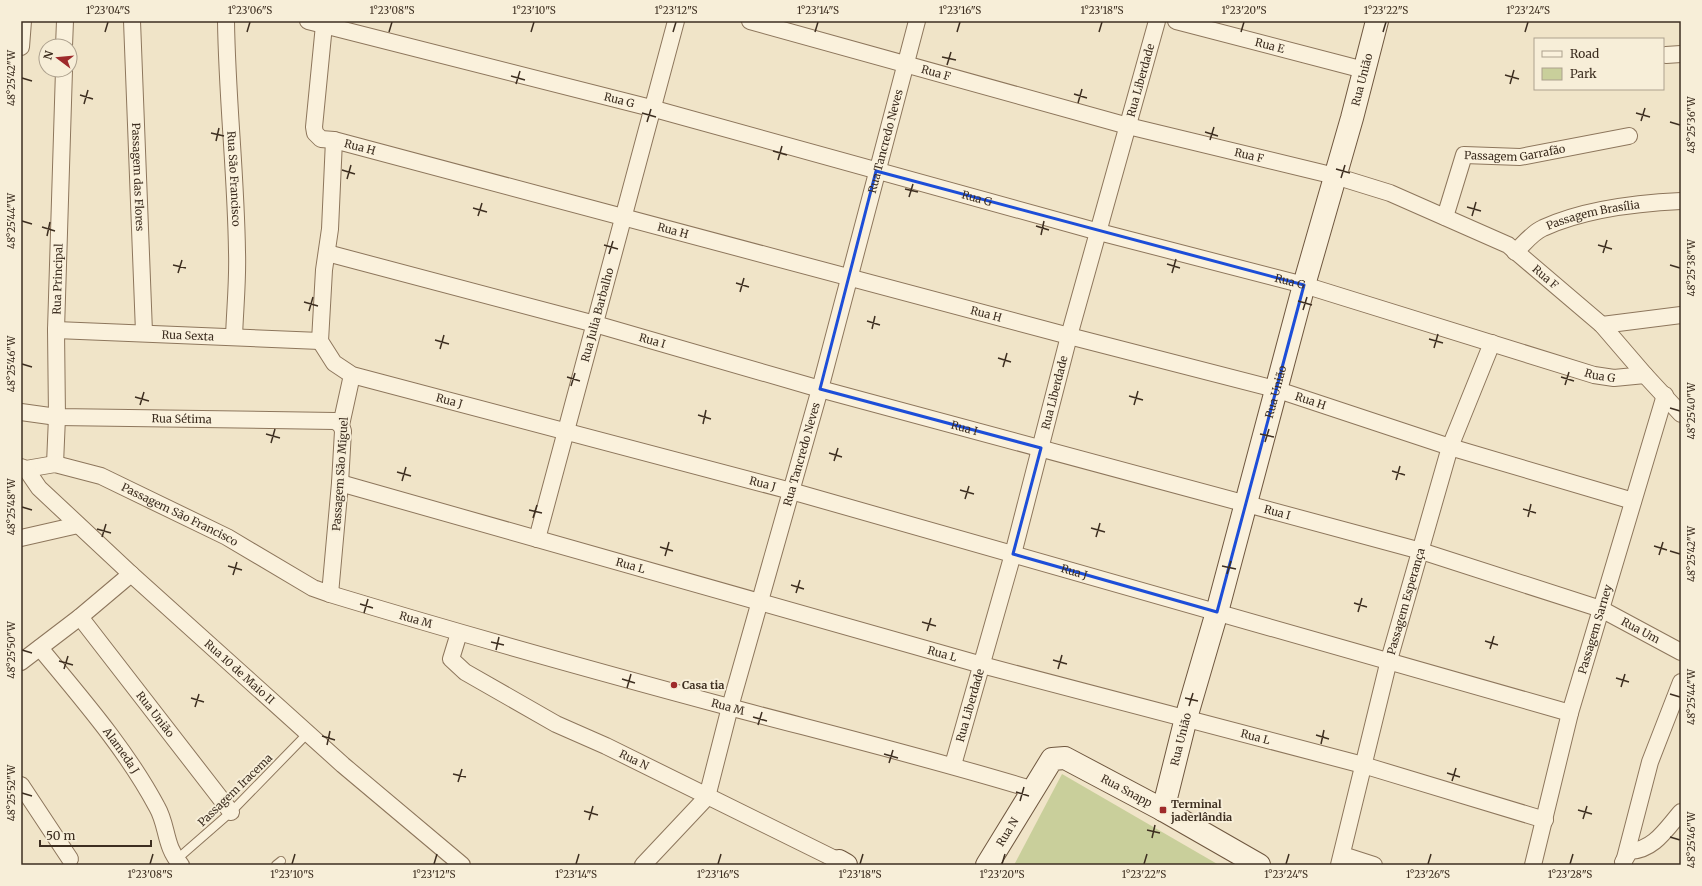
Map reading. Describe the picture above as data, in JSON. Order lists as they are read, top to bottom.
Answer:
{
  "streets": {
    "main road": ["Rua União", "Rua N", "Rua Snapp"],
    "street": [
      "Rua E",
      "Rua F",
      "Rua Liberdade",
      "Rua G",
      "Rua Tancredo Neves",
      "Rua H",
      "Passagem Garrafão",
      "Passagem das Flores",
      "Rua São Francisco",
      "Passagem Brasília",
      "Rua Principal",
      "Rua Julia Barbalho",
      "Rua Sexta",
      "Rua I",
      "Rua J",
      "Rua Sétima",
      "Passagem São Miguel",
      "Passagem São Francisco",
      "Rua L",
      "Passagem Esperança",
      "Rua M",
      "Passagem Sarney",
      "Rua Um",
      "Rua 10 de Maio II",
      "Alameda J"
    ],
    "lane": ["Passagem Iracema"]
  },
  "crossings": [
    ["Rua E", "Rua União"],
    ["Rua F", "Rua União"],
    ["Rua F", "Rua Liberdade"],
    ["Rua F", "Rua G"],
    ["Rua F", "Rua Tancredo Neves"],
    ["Rua F", "Passagem Garrafão"],
    ["Rua F", "Passagem Brasília"],
    ["Rua F", "Passagem Sarney"],
    ["Rua União", "Rua G"],
    ["Rua União", "Rua H"],
    ["Rua União", "Rua I"],
    ["Rua União", "Rua J"],
    ["Rua União", "Rua L"],
    ["Rua União", "Passagem Iracema"],
    ["Rua União", "Rua Snapp"],
    ["Rua Liberdade", "Rua G"],
    ["Rua Liberdade", "Rua H"],
    ["Rua Liberdade", "Rua I"],
    ["Rua Liberdade", "Rua J"],
    ["Rua Liberdade", "Rua L"],
    ["Rua Liberdade", "Rua M"],
    ["Rua G", "Rua Tancredo Neves"],
    ["Rua G", "Rua Julia Barbalho"],
    ["Rua G", "Passagem Esperança"],
    ["Rua Tancredo Neves", "Rua H"],
    ["Rua Tancredo Neves", "Rua I"],
    ["Rua Tancredo Neves", "Rua J"],
    ["Rua Tancredo Neves", "Rua L"],
    ["Rua Tancredo Neves", "Rua M"],
    ["Rua Tancredo Neves", "Rua N"],
    ["Rua H", "Rua Julia Barbalho"],
    ["Rua H", "Passagem Esperança"],
    ["Rua H", "Passagem Sarney"],
    ["Passagem das Flores", "Rua Sexta"],
    ["Rua São Francisco", "Rua Sexta"],
    ["Rua Principal", "Rua Sexta"],
    ["Rua Principal", "Rua Sétima"],
    ["Rua Principal", "Passagem São Francisco"],
    ["Rua Julia Barbalho", "Rua I"],
    ["Rua Julia Barbalho", "Rua J"],
    ["Rua Julia Barbalho", "Rua L"],
    ["Rua I", "Passagem Esperança"],
    ["Rua I", "Passagem Sarney"],
    ["Rua I", "Rua Um"],
    ["Rua J", "Passagem São Miguel"],
    ["Rua Sétima", "Passagem São Miguel"],
    ["Passagem São Miguel", "Passagem São Francisco"],
    ["Passagem São Miguel", "Rua L"],
    ["Passagem São Miguel", "Rua M"],
    ["Passagem São Francisco", "Rua M"],
    ["Passagem São Francisco", "Rua 10 de Maio II"],
    ["Rua L", "Passagem Esperança"],
    ["Rua L", "Passagem Sarney"],
    ["Rua M", "Rua N"],
    ["Passagem Sarney", "Rua Um"],
    ["Rua 10 de Maio II", "Passagem Iracema"],
    ["Alameda J", "Passagem Iracema"],
    ["Rua N", "Rua Snapp"]
  ],
  "places": {
    "other": ["Casa tia"],
    "transit": ["Terminal jaderlândia"]
  },
  "legend": ["Road", "Park"],
  "scale_bar": "50 m",
  "north": "left",
  "coordinates": [
    "1°23'04\"S",
    "1°23'06\"S",
    "1°23'08\"S",
    "1°23'10\"S",
    "1°23'12\"S",
    "1°23'14\"S",
    "1°23'16\"S",
    "1°23'18\"S",
    "1°23'20\"S",
    "1°23'22\"S",
    "1°23'24\"S",
    "48°25'42\"W",
    "48°25'36\"W",
    "48°25'44\"W",
    "48°25'38\"W",
    "48°25'46\"W",
    "48°25'40\"W",
    "48°25'48\"W",
    "48°25'50\"W",
    "48°25'52\"W",
    "1°23'26\"S",
    "1°23'28\"S"
  ]
}
